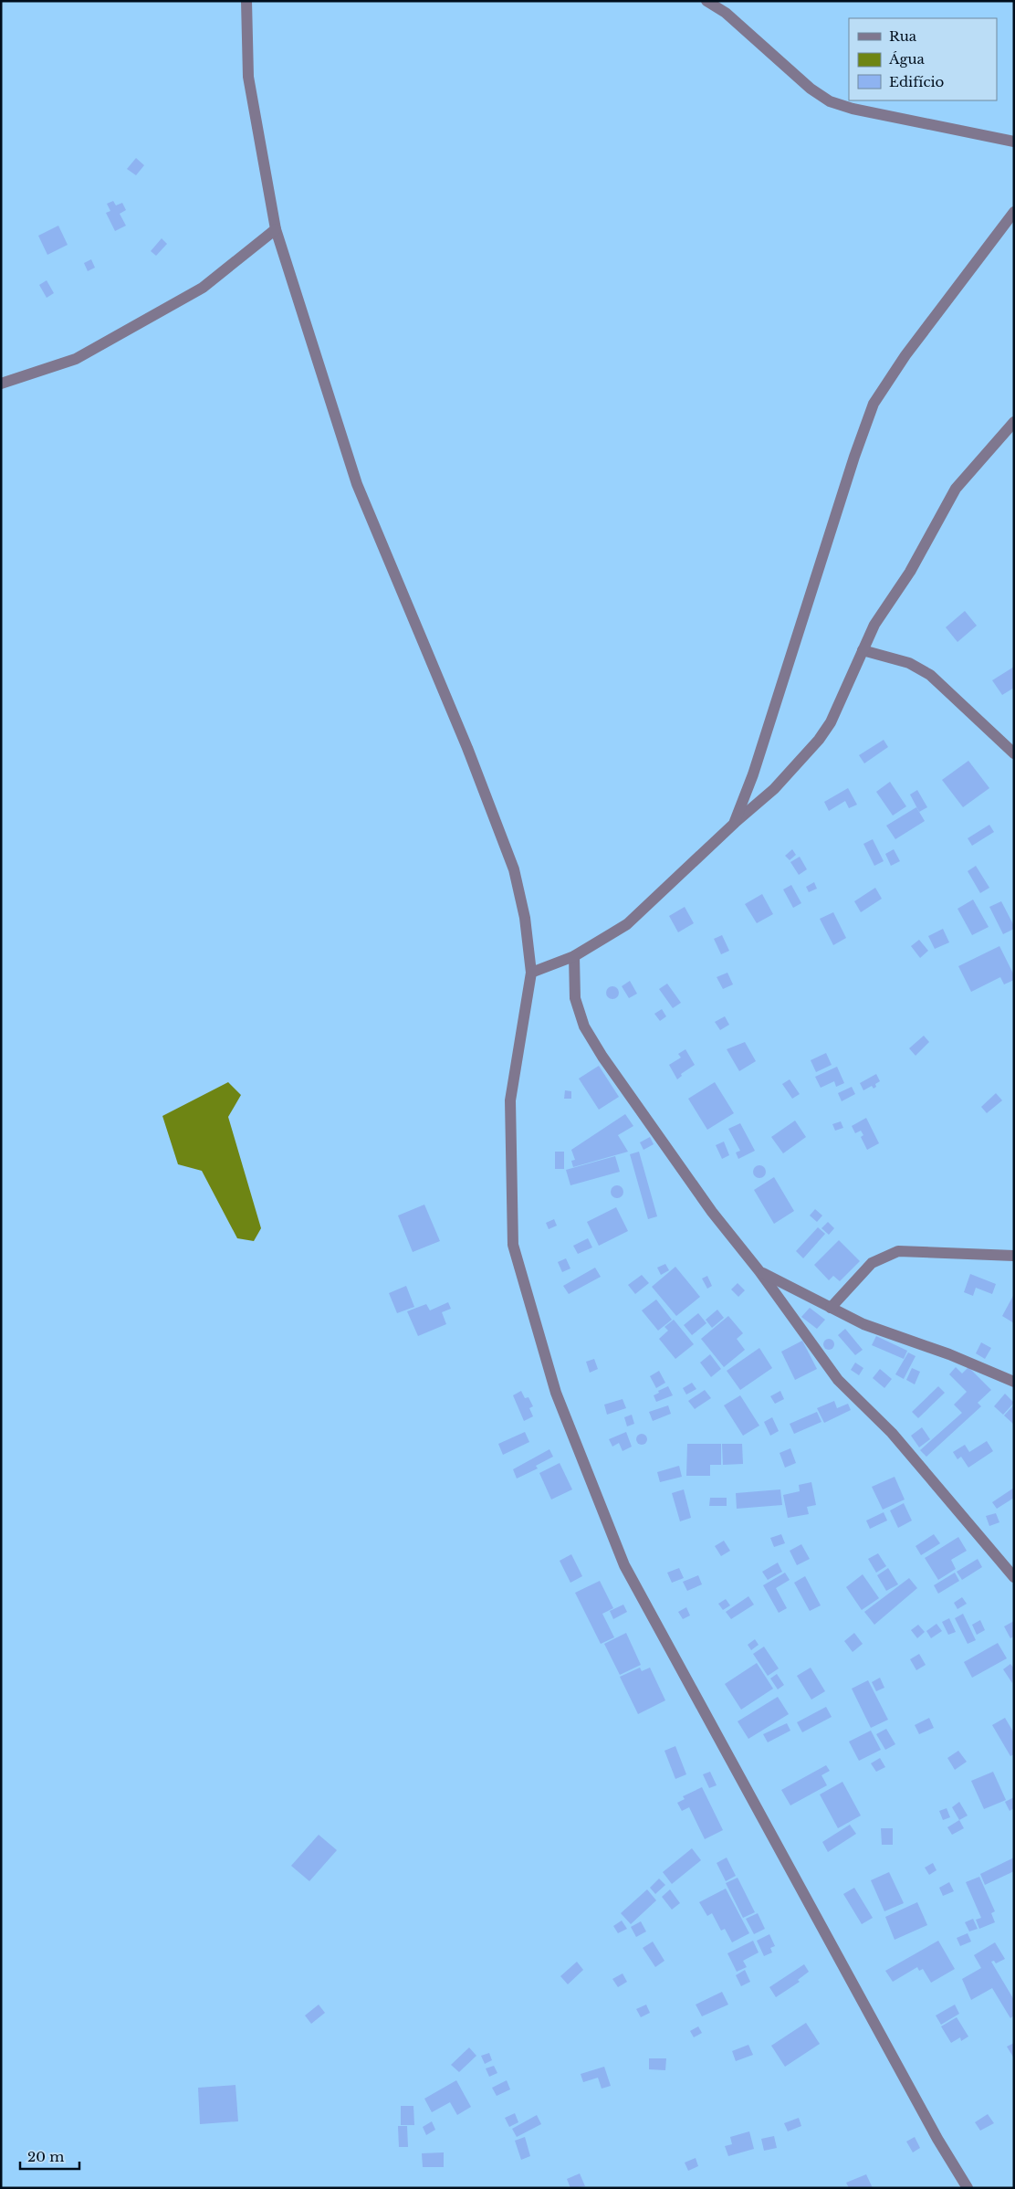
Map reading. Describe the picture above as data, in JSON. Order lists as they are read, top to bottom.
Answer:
{
  "legend": ["Rua", "Água", "Edifício"],
  "scale_bar": "20 m"
}
